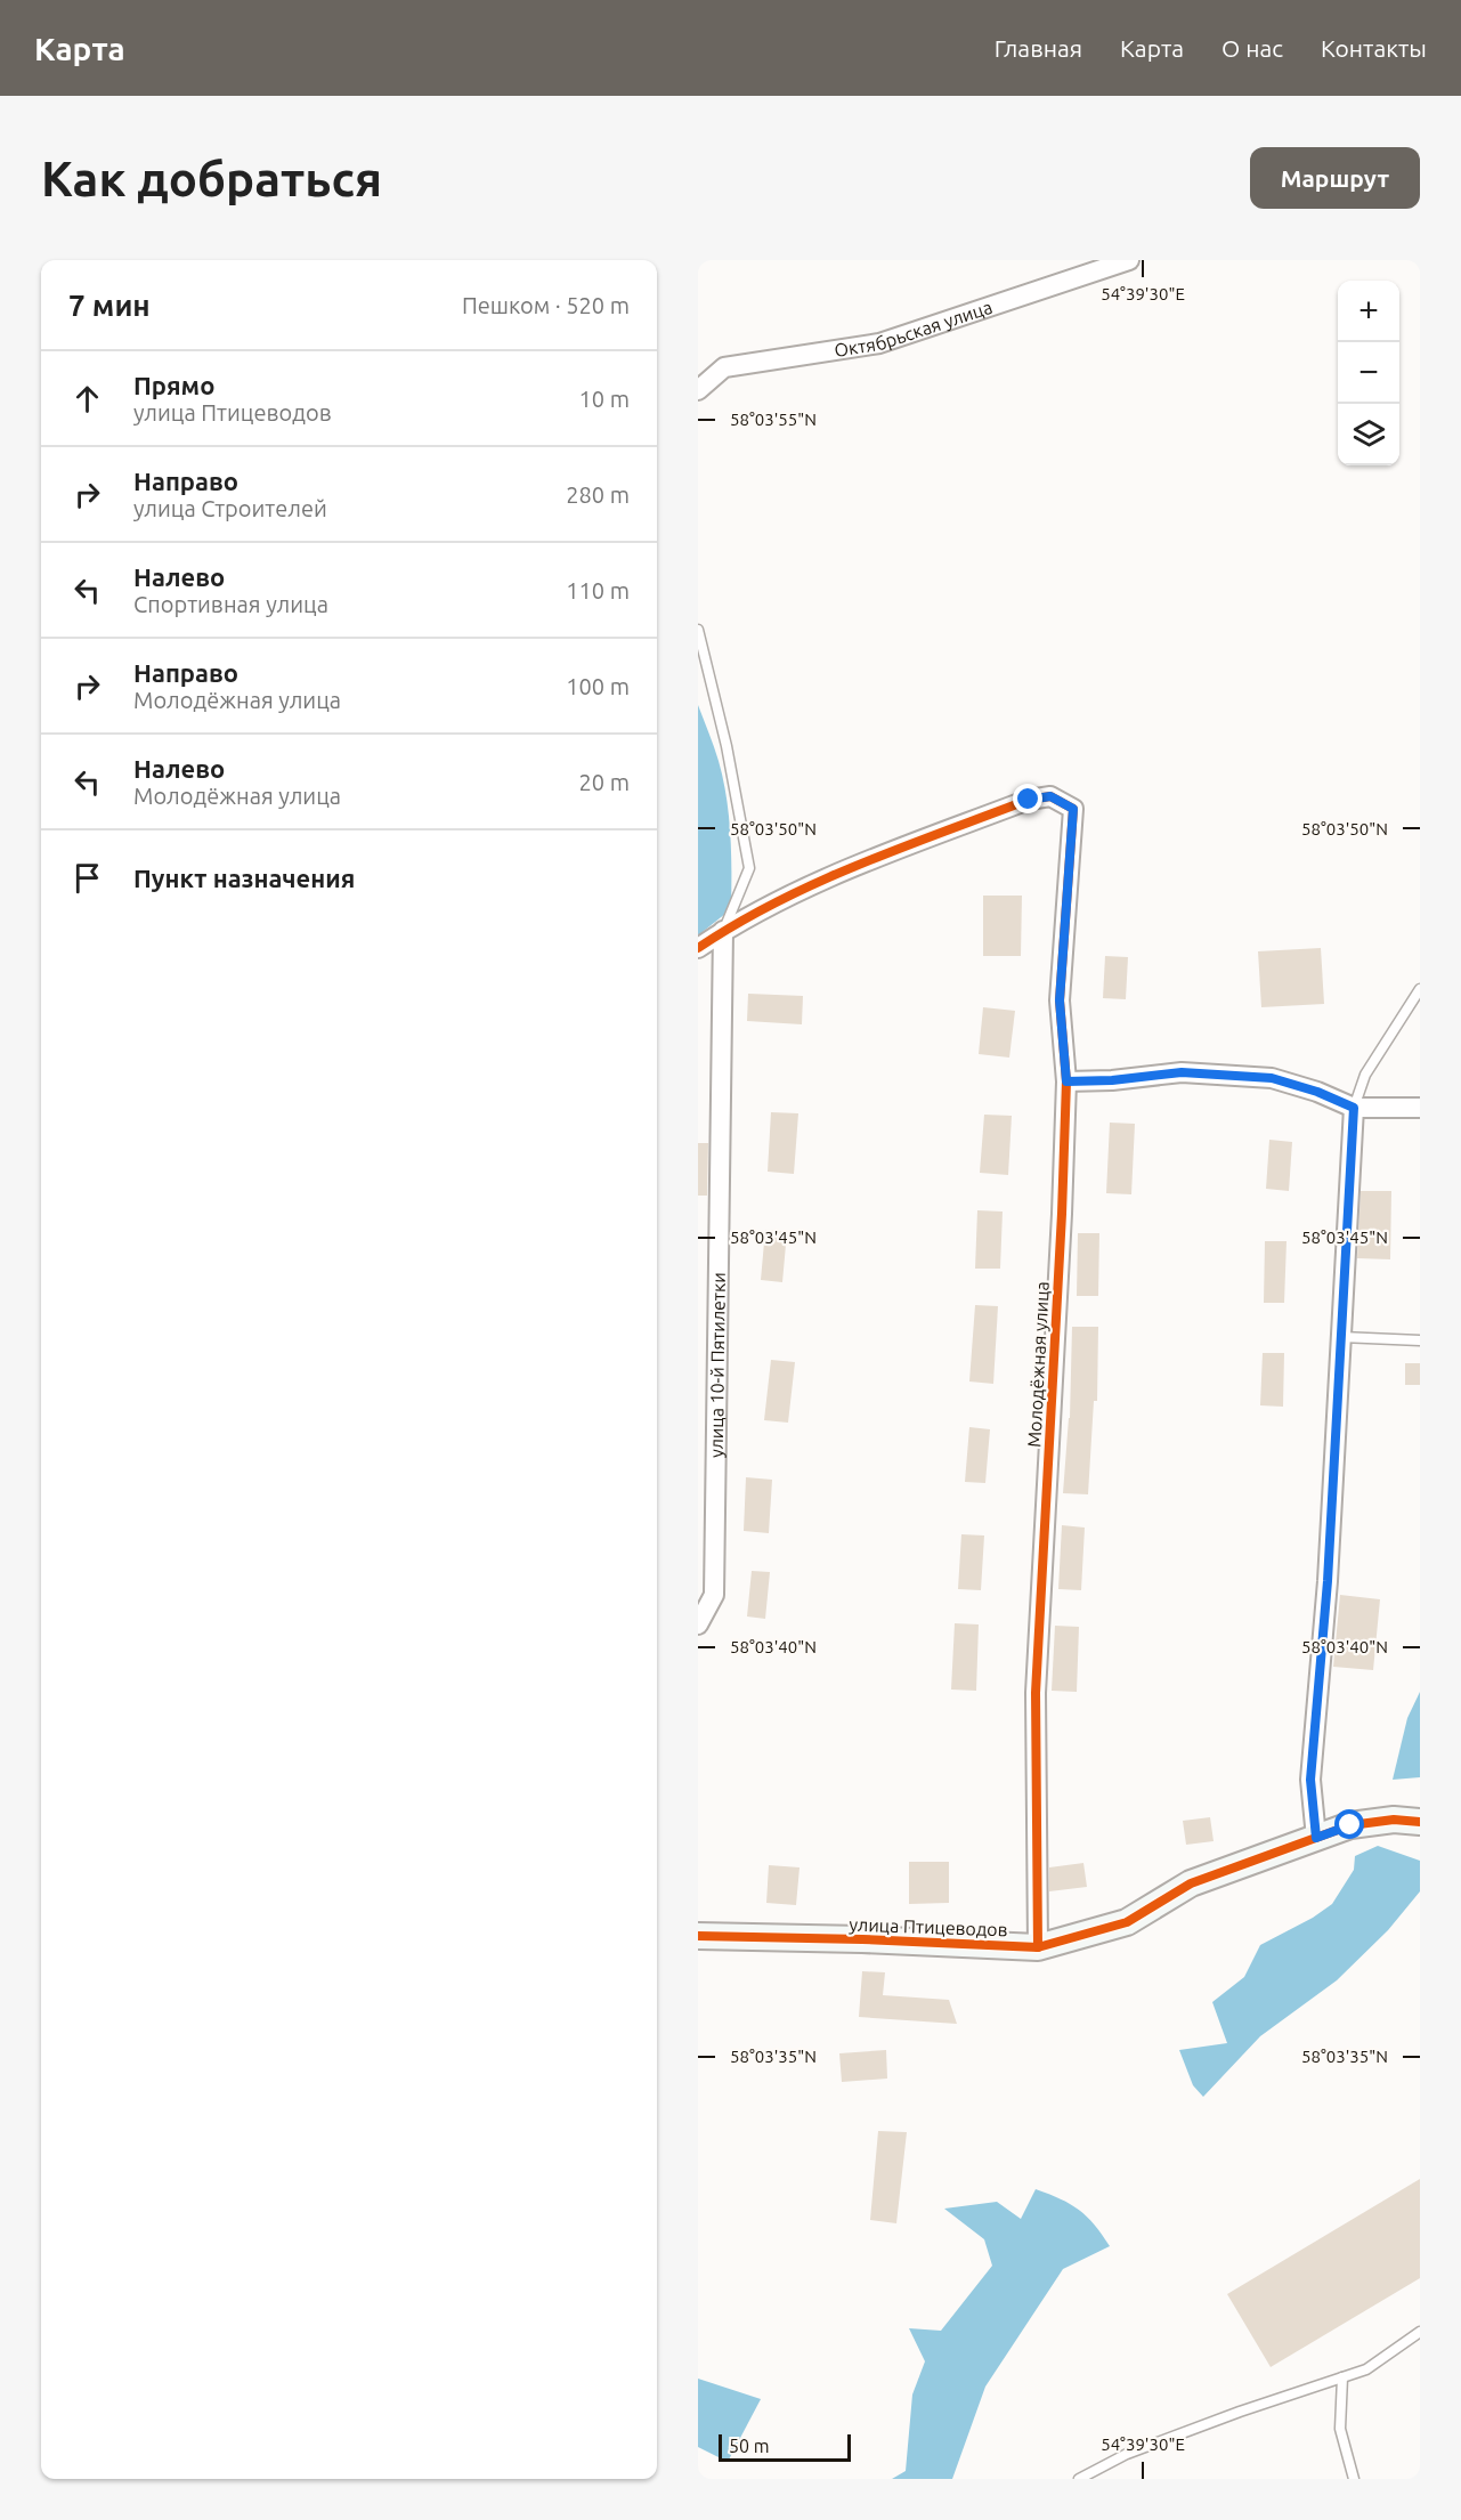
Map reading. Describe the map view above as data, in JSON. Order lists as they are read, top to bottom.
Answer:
{
  "streets": {
    "street": [
      "Октябрьская улица",
      "Молодёжная улица",
      "улица 10-й Пятилетки",
      "улица Птицеводов"
    ]
  },
  "crossings": [
    ["Молодёжная улица", "улица 10-й Пятилетки"],
    ["Молодёжная улица", "улица Птицеводов"]
  ],
  "scale_bar": "50 m",
  "page": {
    "header": "Карта",
    "nav": [
      "Главная",
      "Карта",
      "О нас",
      "Контакты"
    ],
    "buttons": "Маршрут",
    "title": "Как добраться",
    "heading": ["7 мин", "Пешком · 520 m"],
    "map_buttons": ["+", "−"],
    "list": [
      ["Прямо", "улица Птицеводов", "10 m"],
      ["Направо", "улица Строителей", "280 m"],
      ["Налево", "Спортивная улица", "110 m"],
      ["Направо", "Молодёжная улица", "100 m"],
      ["Налево", "Молодёжная улица", "20 m"],
      "Пункт назначения"
    ],
    "scale": "50 m"
  },
  "coordinates": [
    "54°39'30\"E",
    "58°03'55\"N",
    "58°03'50\"N",
    "58°03'45\"N",
    "58°03'40\"N",
    "58°03'35\"N"
  ]
}
